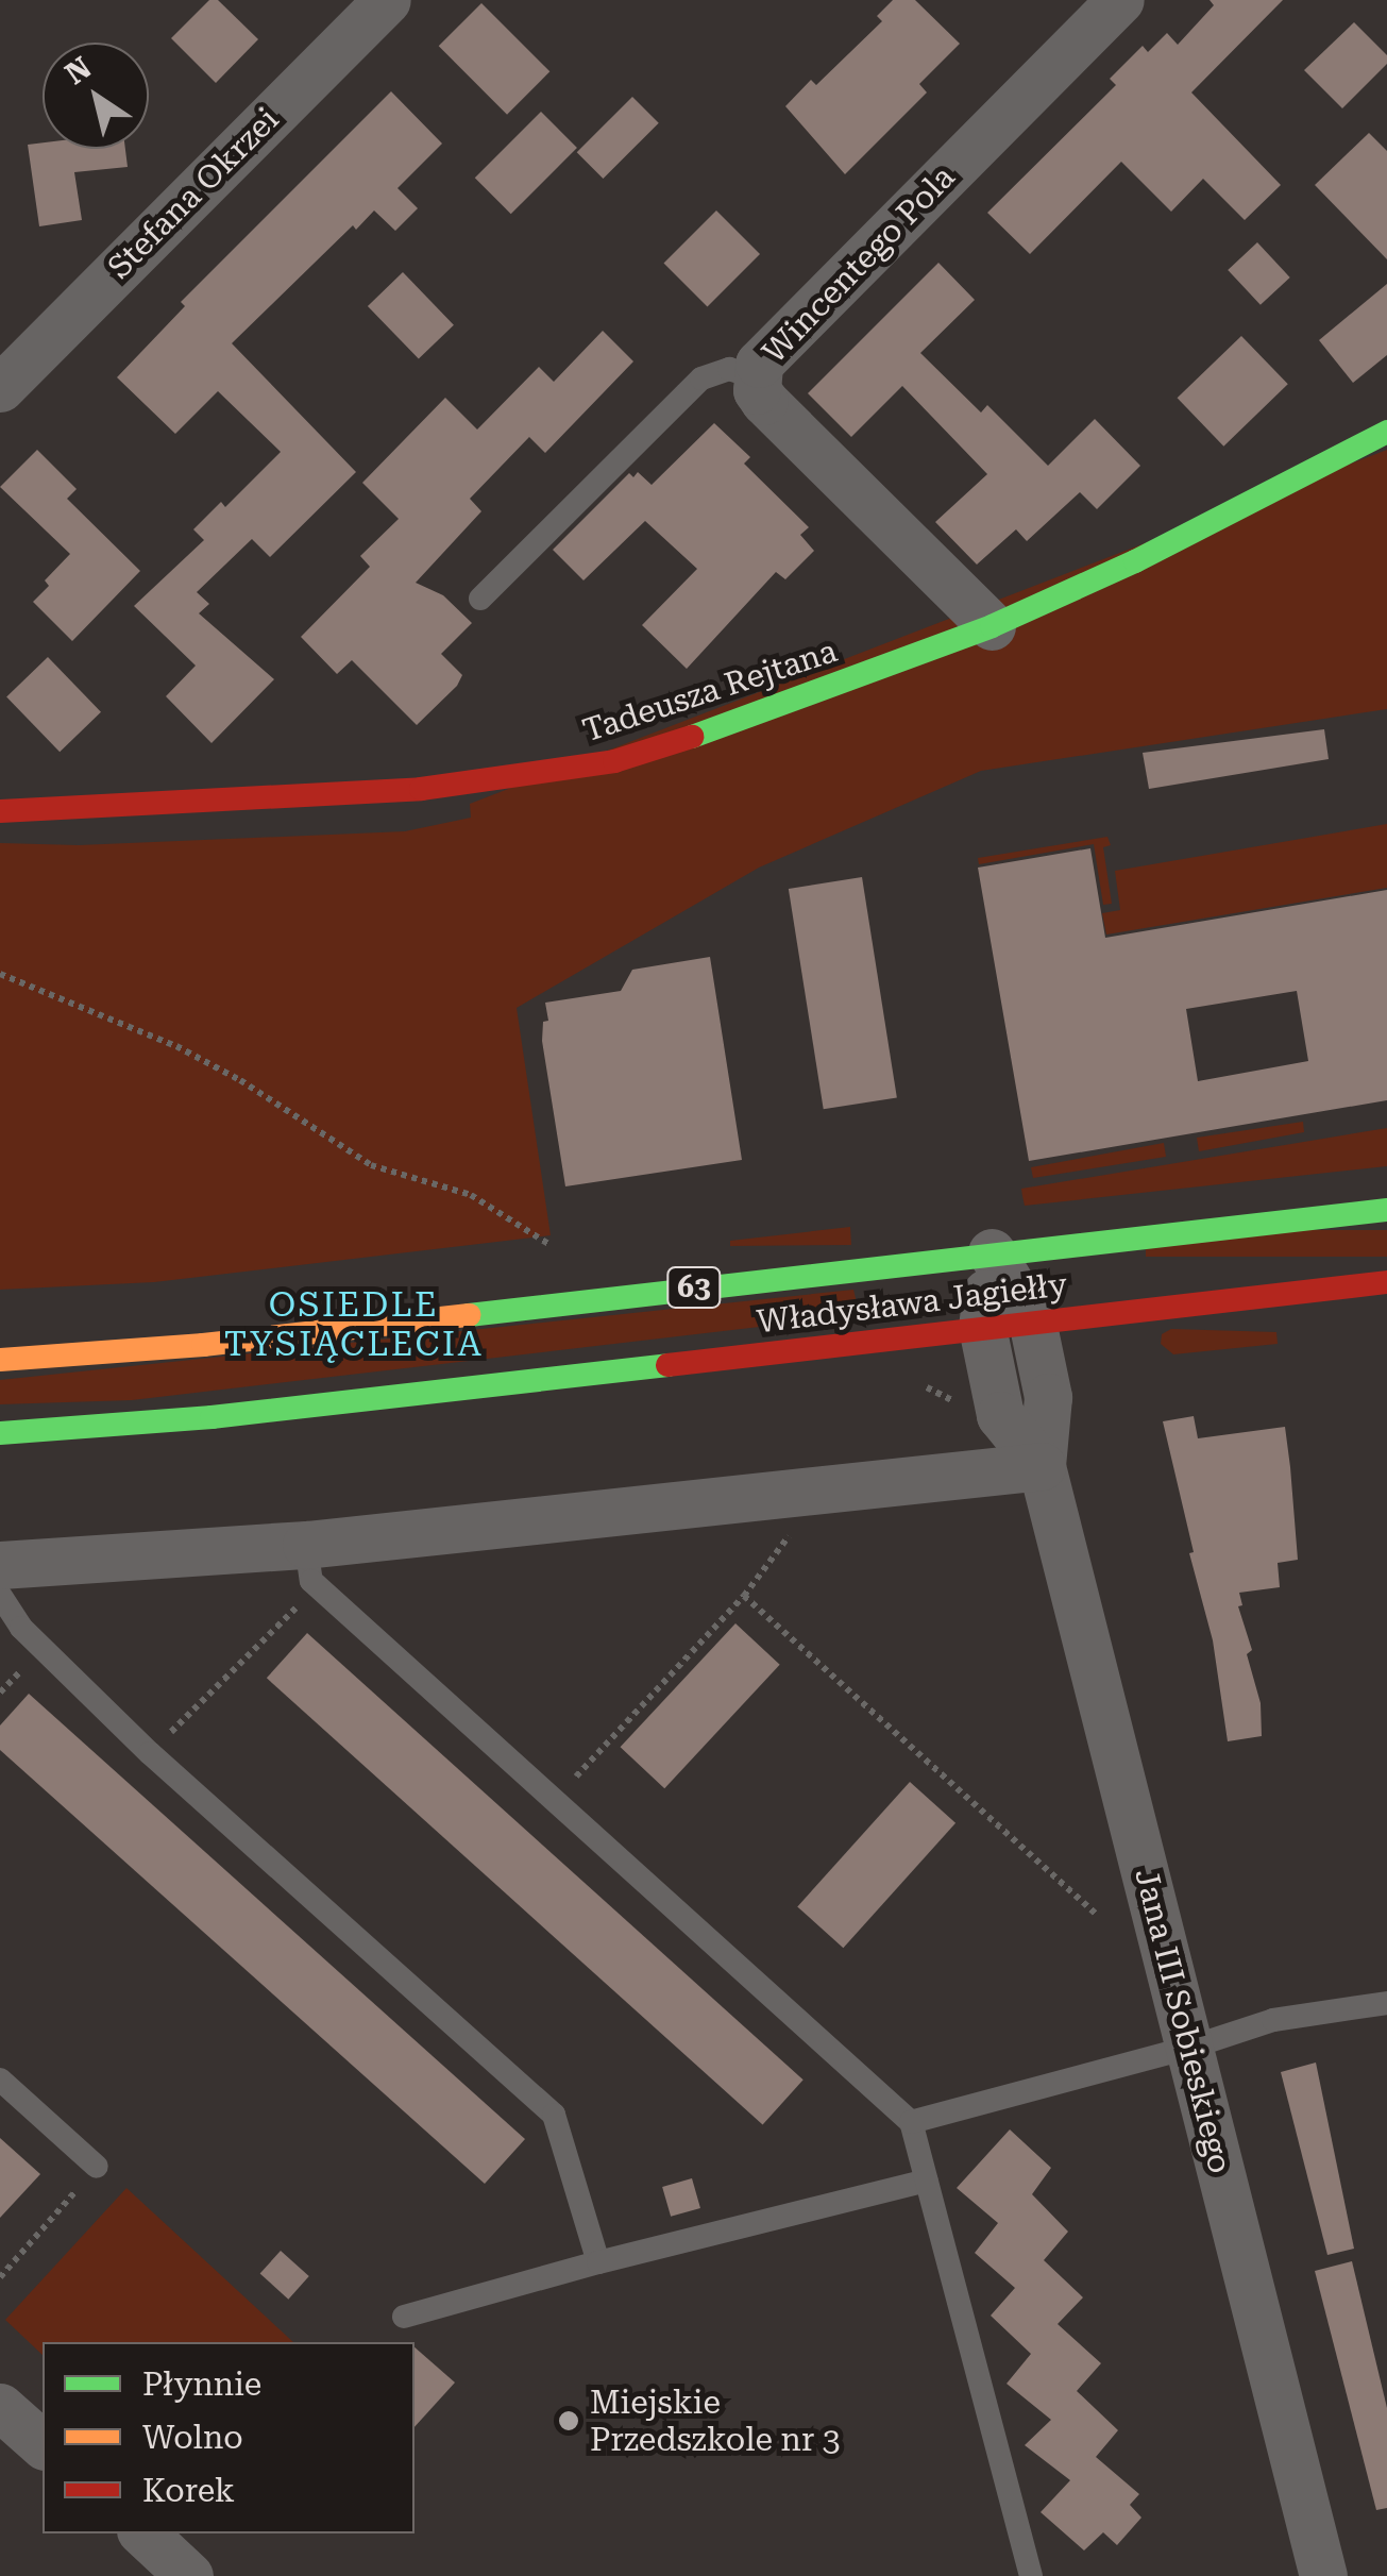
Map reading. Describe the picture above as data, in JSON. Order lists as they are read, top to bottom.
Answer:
{
  "streets": {
    "main road": ["Tadeusza Rejtana", "63", "Władysława Jagiełły"],
    "street": ["Stefana Okrzei", "Wincentego Pola", "Jana III Sobieskiego"]
  },
  "crossings": [
    ["Wincentego Pola", "Tadeusza Rejtana"],
    ["Władysława Jagiełły", "Jana III Sobieskiego"]
  ],
  "districts": ["OSIEDLE TYSIĄCLECIA"],
  "places": ["Miejskie Przedszkole nr 3"],
  "legend": ["Płynnie", "Wolno", "Korek"],
  "north": "top left"
}
